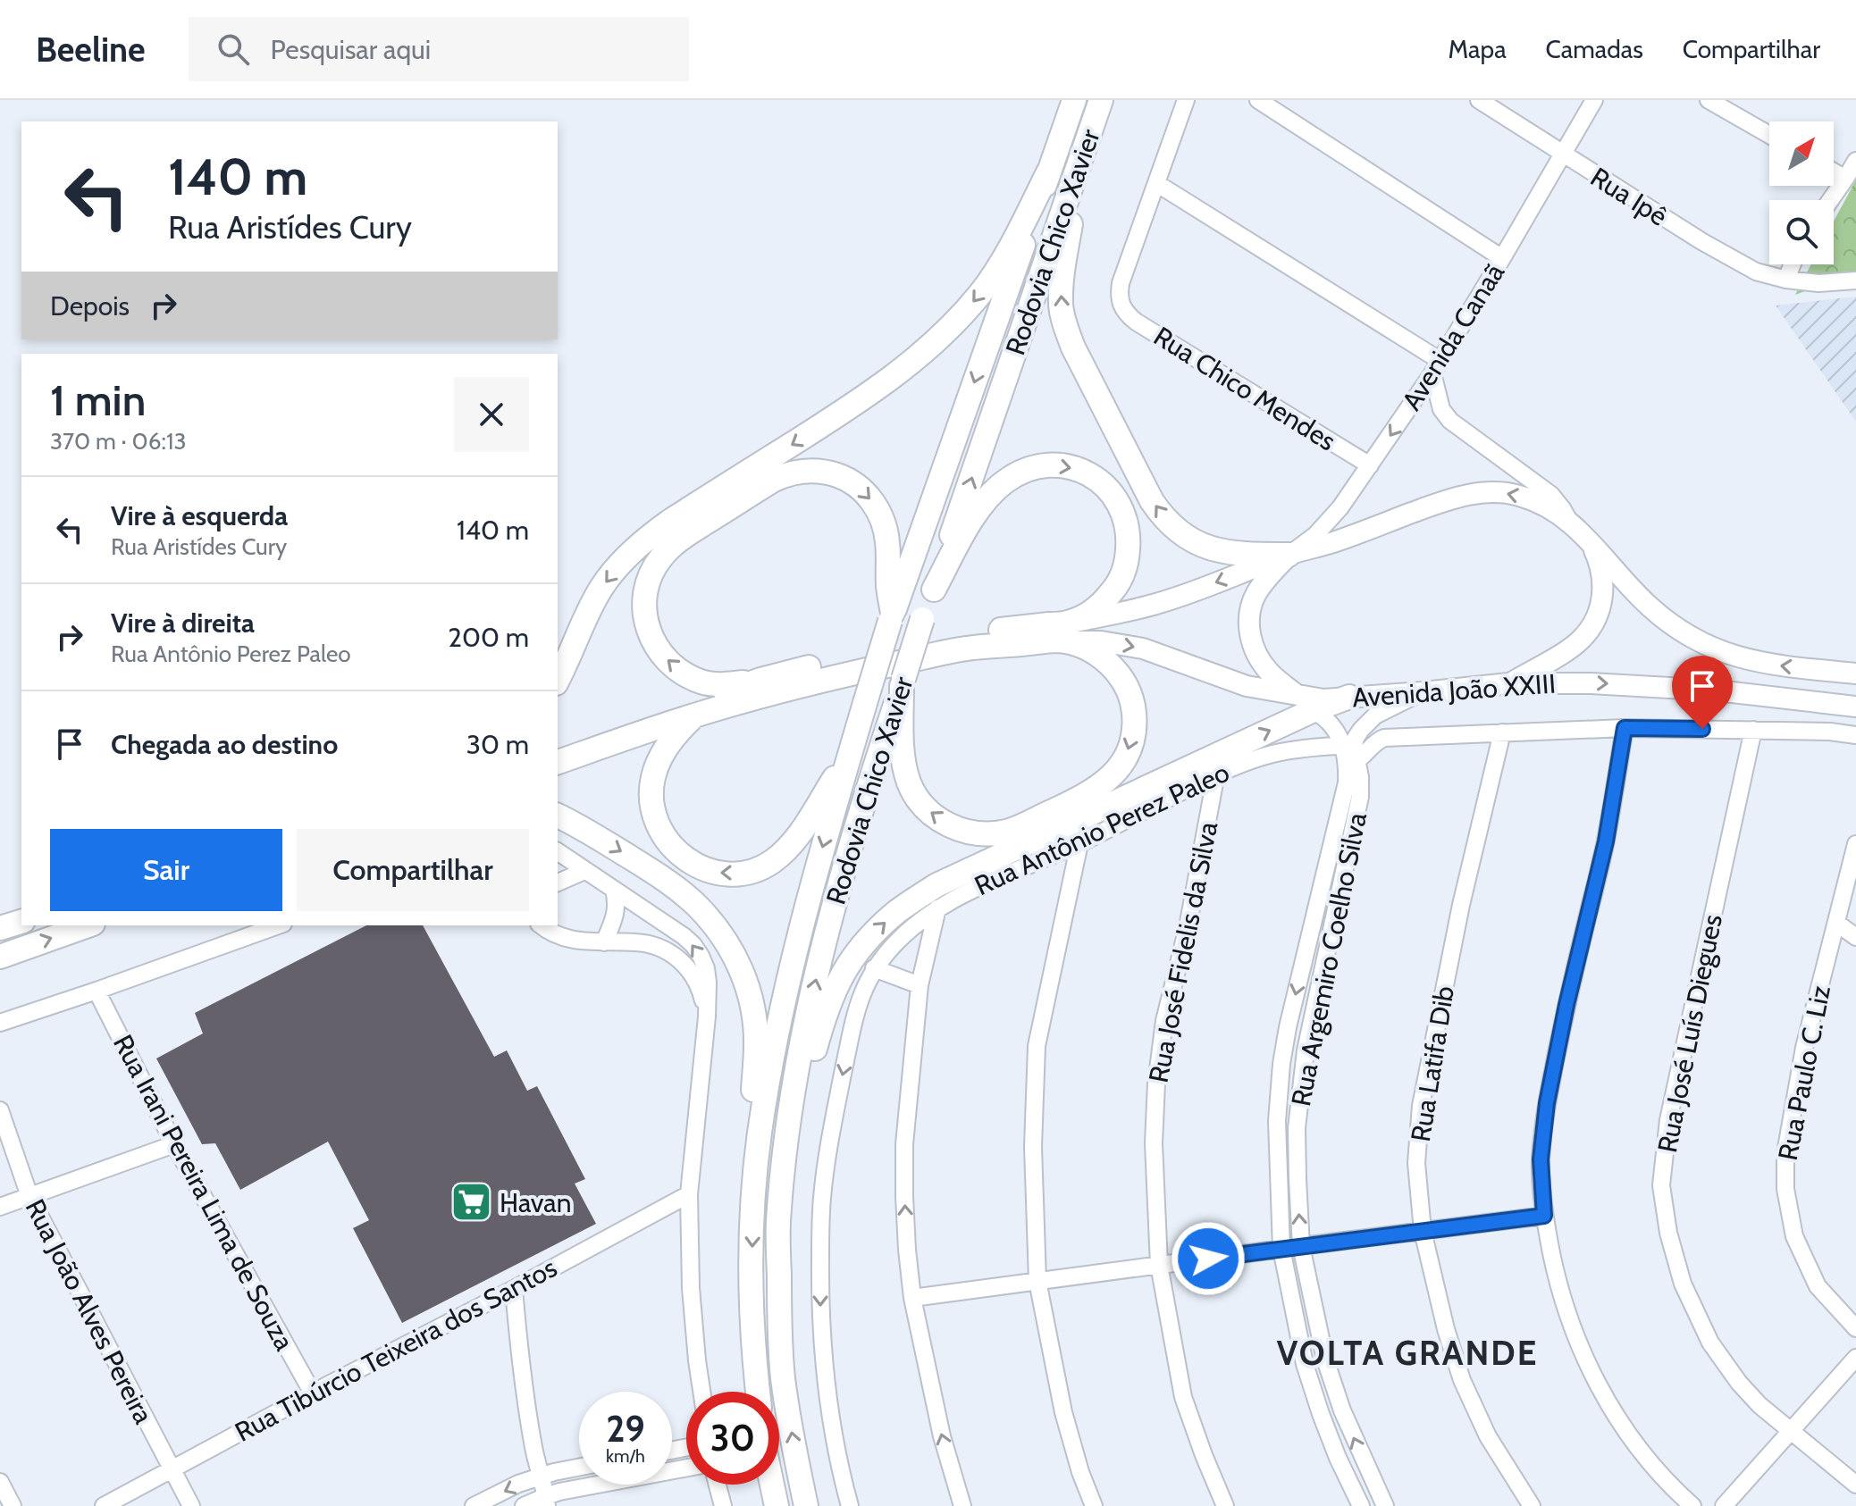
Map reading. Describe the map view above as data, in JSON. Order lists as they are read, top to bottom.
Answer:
{
  "streets": {
    "highway": ["Rodovia Chico Xavier"],
    "main road": ["Avenida João XXIII"],
    "street": [
      "Rua Ipê",
      "Avenida Canaã",
      "Rua Chico Mendes",
      "Rua Antônio Perez Paleo",
      "Rua José Fidelis da Silva",
      "Rua Argemiro Coelho Silva",
      "Rua José Luís Diegues",
      "Rua Latifa Dib",
      "Rua Paulo C. Liz",
      "Rua Irani Pereira Lima de Souza",
      "Rua João Alves Pereira",
      "Rua Tibúrcio Teixeira dos Santos"
    ]
  },
  "crossings": [
    ["Rua Ipê", "Avenida Canaã"],
    ["Avenida Canaã", "Rua Chico Mendes"],
    ["Avenida João XXIII", "Rua Argemiro Coelho Silva"],
    ["Rua Antônio Perez Paleo", "Rua José Fidelis da Silva"],
    ["Rua Antônio Perez Paleo", "Rua Argemiro Coelho Silva"],
    ["Rua Irani Pereira Lima de Souza", "Rua Tibúrcio Teixeira dos Santos"],
    ["Rua João Alves Pereira", "Rua Tibúrcio Teixeira dos Santos"]
  ],
  "one_way": ["Avenida João XXIII"],
  "districts": ["VOLTA GRANDE"],
  "places": {
    "supermarket": ["Havan"]
  },
  "north": "top right",
  "page": {
    "header": "Beeline",
    "search": "Pesquisar aqui",
    "nav": ["Mapa", "Camadas", "Compartilhar"],
    "turn": ["140 m", "Rua Aristídes Cury"],
    "then": "Depois",
    "heading": ["1 min", "370 m · 06:13"],
    "list": [
      {
        "name": "Vire à esquerda",
        "note": "Rua Aristídes Cury",
        "value": "140 m"
      },
      {
        "name": "Vire à direita",
        "note": "Rua Antônio Perez Paleo",
        "value": "200 m"
      },
      {
        "name": "Chegada ao destino",
        "value": "30 m"
      }
    ],
    "buttons": ["Sair", "Compartilhar"],
    "speed": "29 km/h",
    "limit": "30"
  }
}
